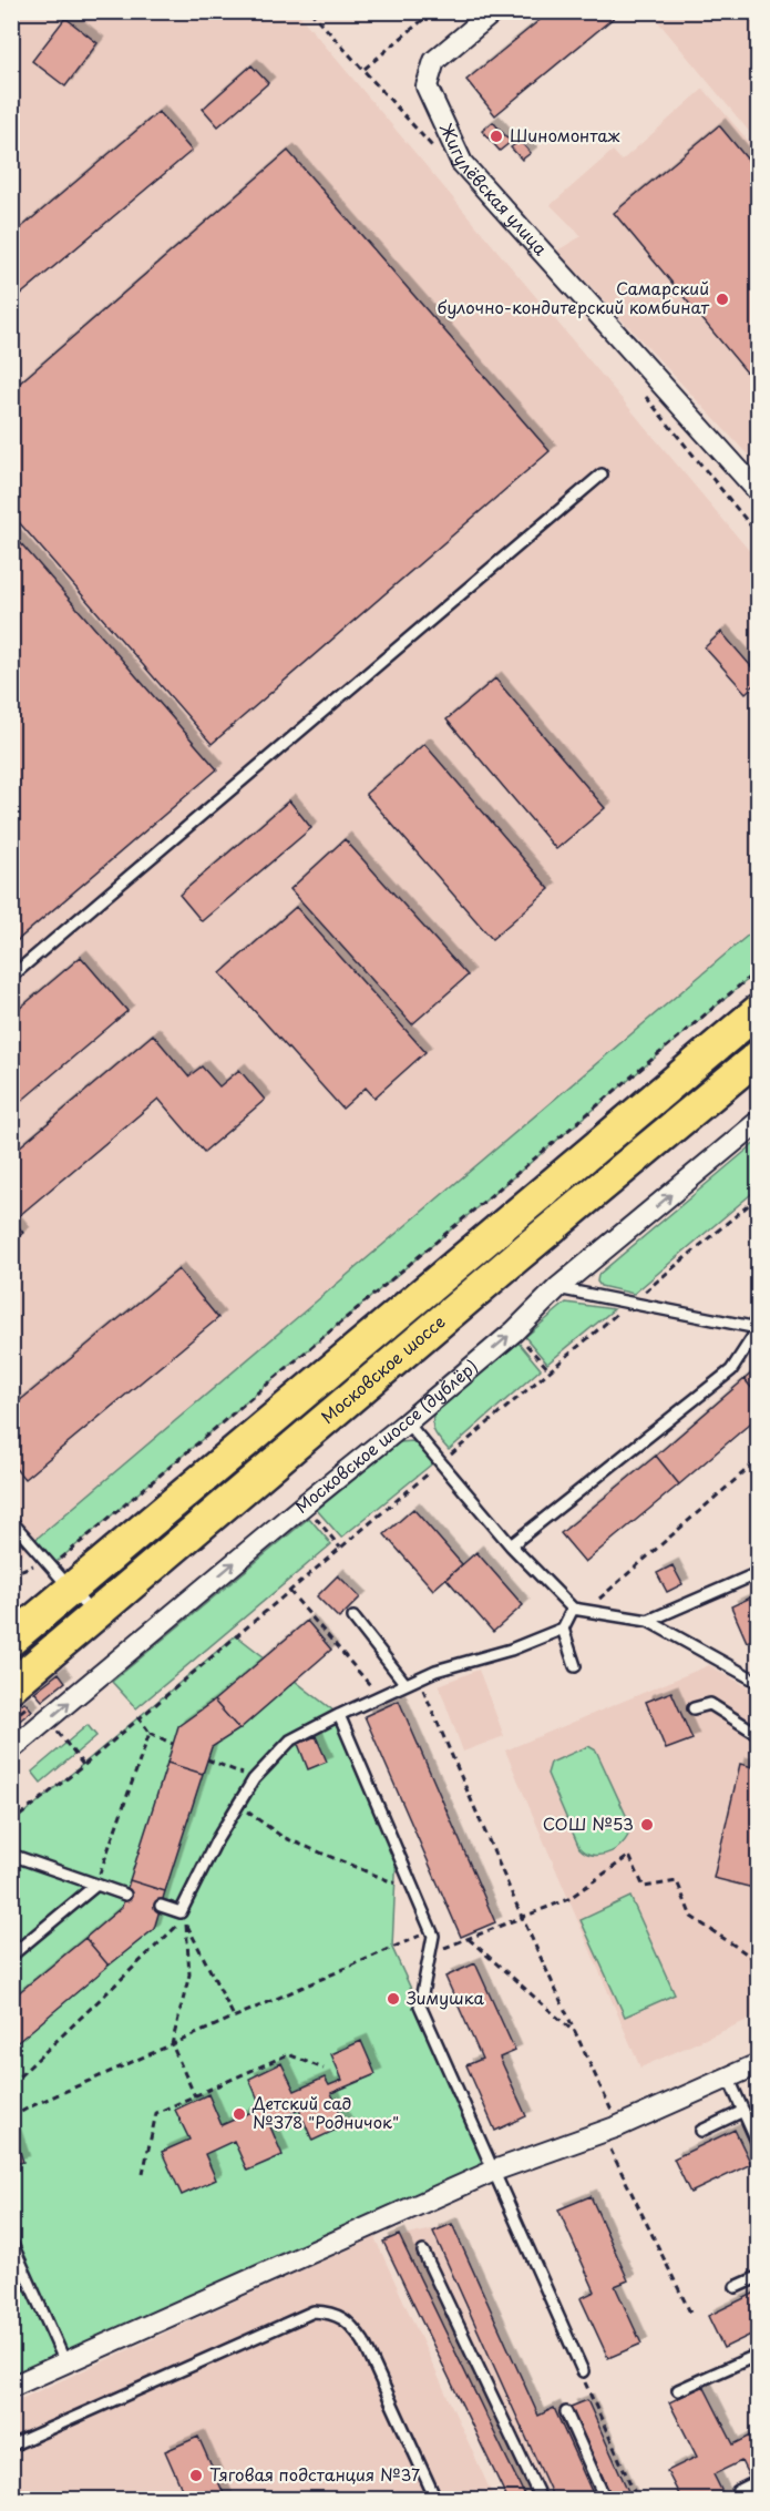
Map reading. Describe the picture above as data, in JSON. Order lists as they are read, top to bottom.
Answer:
{
  "streets": {
    "main road": ["Московское шоссе"],
    "street": ["Жигулёвская улица", "Московское шоссе (дублёр)"]
  },
  "one_way": ["Московское шоссе (дублёр)"],
  "places": [
    "Шиномонтаж",
    "Самарский булочно-кондитерский комбинат",
    "СОШ №53",
    "Зимушка",
    "Детский сад №378 \"Родничок\"",
    "Тяговая подстанция №37"
  ]
}
